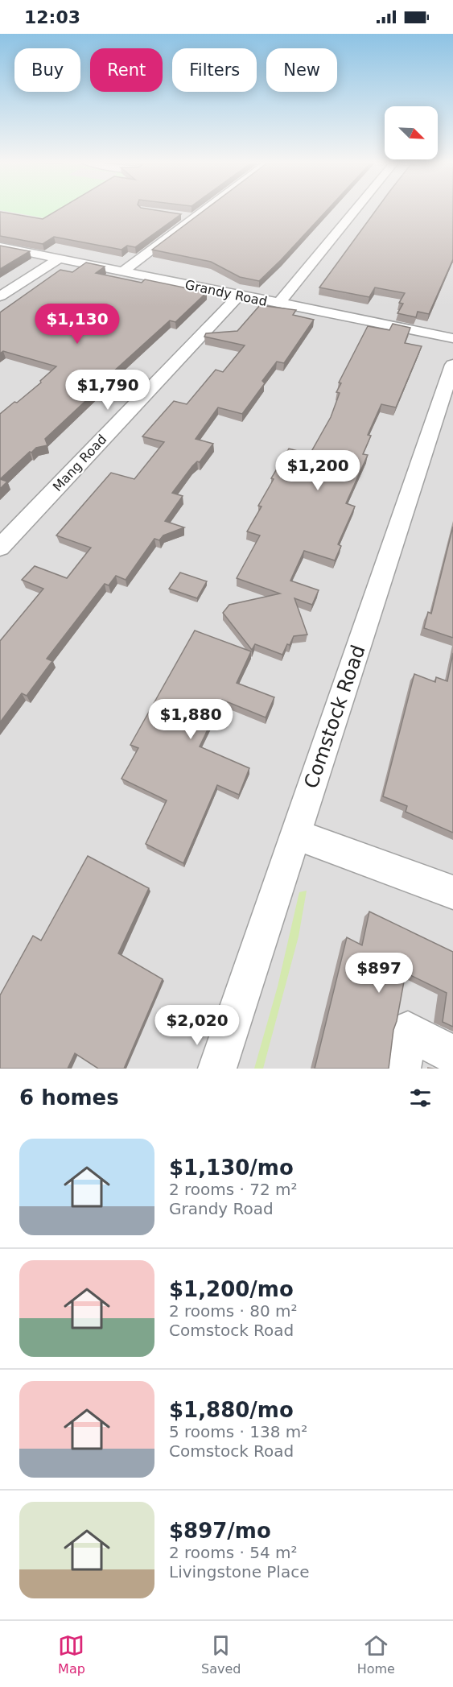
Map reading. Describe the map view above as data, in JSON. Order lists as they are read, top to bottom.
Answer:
{
  "streets": {
    "street": ["Grandy Road", "Mang Road", "Comstock Road"]
  },
  "crossings": [
    ["Grandy Road", "Mang Road"]
  ],
  "north": "bottom right",
  "page": {
    "status": "12:03",
    "chip": [
      "Buy",
      "Rent",
      "Filters",
      "New"
    ],
    "price": [
      "$1,130",
      "$1,790",
      "$1,200",
      "$1,880",
      "$897",
      "$2,020"
    ],
    "heading": "6 homes",
    "list": [
      {
        "name": "$1,130/mo",
        "note": "2 rooms · 72 m² · Grandy Road"
      },
      {
        "name": "$1,200/mo",
        "note": "2 rooms · 80 m² · Comstock Road"
      },
      {
        "name": "$1,880/mo",
        "note": "5 rooms · 138 m² · Comstock Road"
      },
      {
        "name": "$897/mo",
        "note": "2 rooms · 54 m² · Livingstone Place"
      }
    ],
    "tabs": ["Map", "Saved", "Home"]
  }
}
